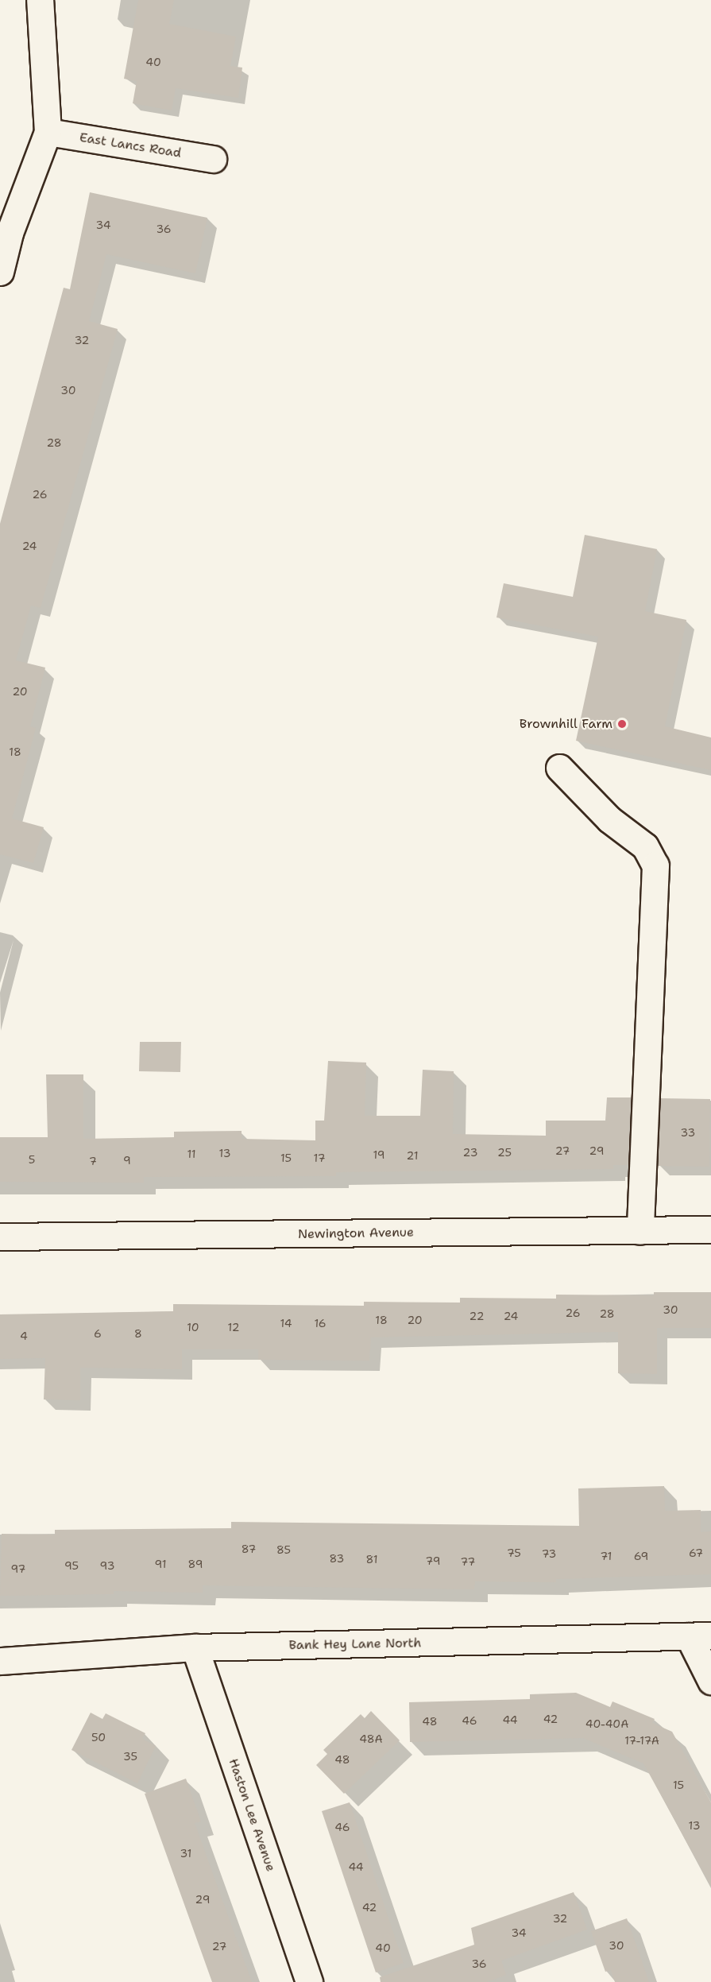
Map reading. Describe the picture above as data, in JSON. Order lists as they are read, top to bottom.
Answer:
{
  "streets": {
    "street": [
      "East Lancs Road",
      "Newington Avenue",
      "Bank Hey Lane North",
      "Haston Lee Avenue"
    ]
  },
  "crossings": [
    ["Bank Hey Lane North", "Haston Lee Avenue"]
  ],
  "places": ["Brownhill Farm"],
  "house_numbers": [
    "40",
    "34",
    "36",
    "32",
    "30",
    "28",
    "26",
    "24",
    "20",
    "18",
    "33",
    "27",
    "29",
    "23",
    "25",
    "13",
    "11",
    "19",
    "21",
    "15",
    "17",
    "5",
    "9",
    "7",
    "30",
    "26",
    "28",
    "22",
    "24",
    "18",
    "20",
    "14",
    "16",
    "10",
    "12",
    "6",
    "8",
    "4",
    "87",
    "85",
    "75",
    "67",
    "73",
    "71",
    "69",
    "83",
    "81",
    "79",
    "77",
    "91",
    "89",
    "95",
    "93",
    "97",
    "42",
    "44",
    "46",
    "48",
    "40-40A",
    "50",
    "48A",
    "17-17A",
    "35",
    "48",
    "15",
    "13",
    "46",
    "31",
    "44",
    "29",
    "42",
    "32",
    "34",
    "30",
    "27",
    "40",
    "36"
  ]
}
